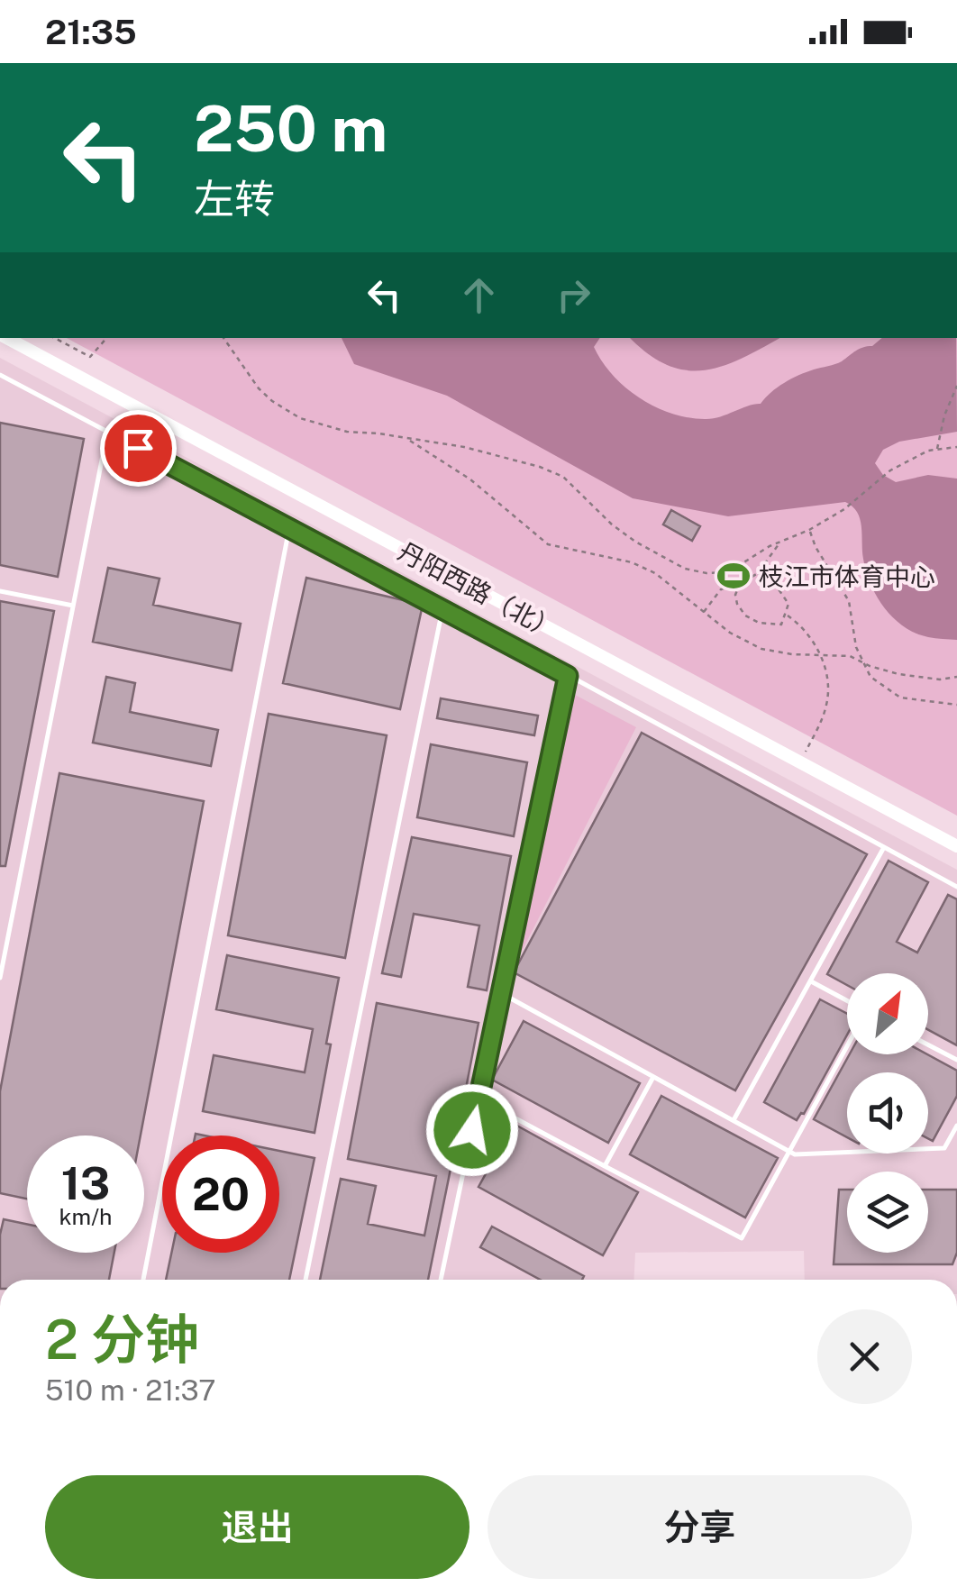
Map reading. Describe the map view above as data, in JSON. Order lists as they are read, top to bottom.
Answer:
{
  "streets": {
    "street": ["丹阳西路（北）"]
  },
  "places": {
    "sports": ["枝江市体育中心"]
  },
  "north": "top right",
  "page": {
    "status": "21:35",
    "turn": ["250 m", "左转"],
    "speed": "13 km/h",
    "limit": "20",
    "heading": ["2 分钟", "510 m · 21:37"],
    "buttons": ["退出", "分享"]
  }
}
